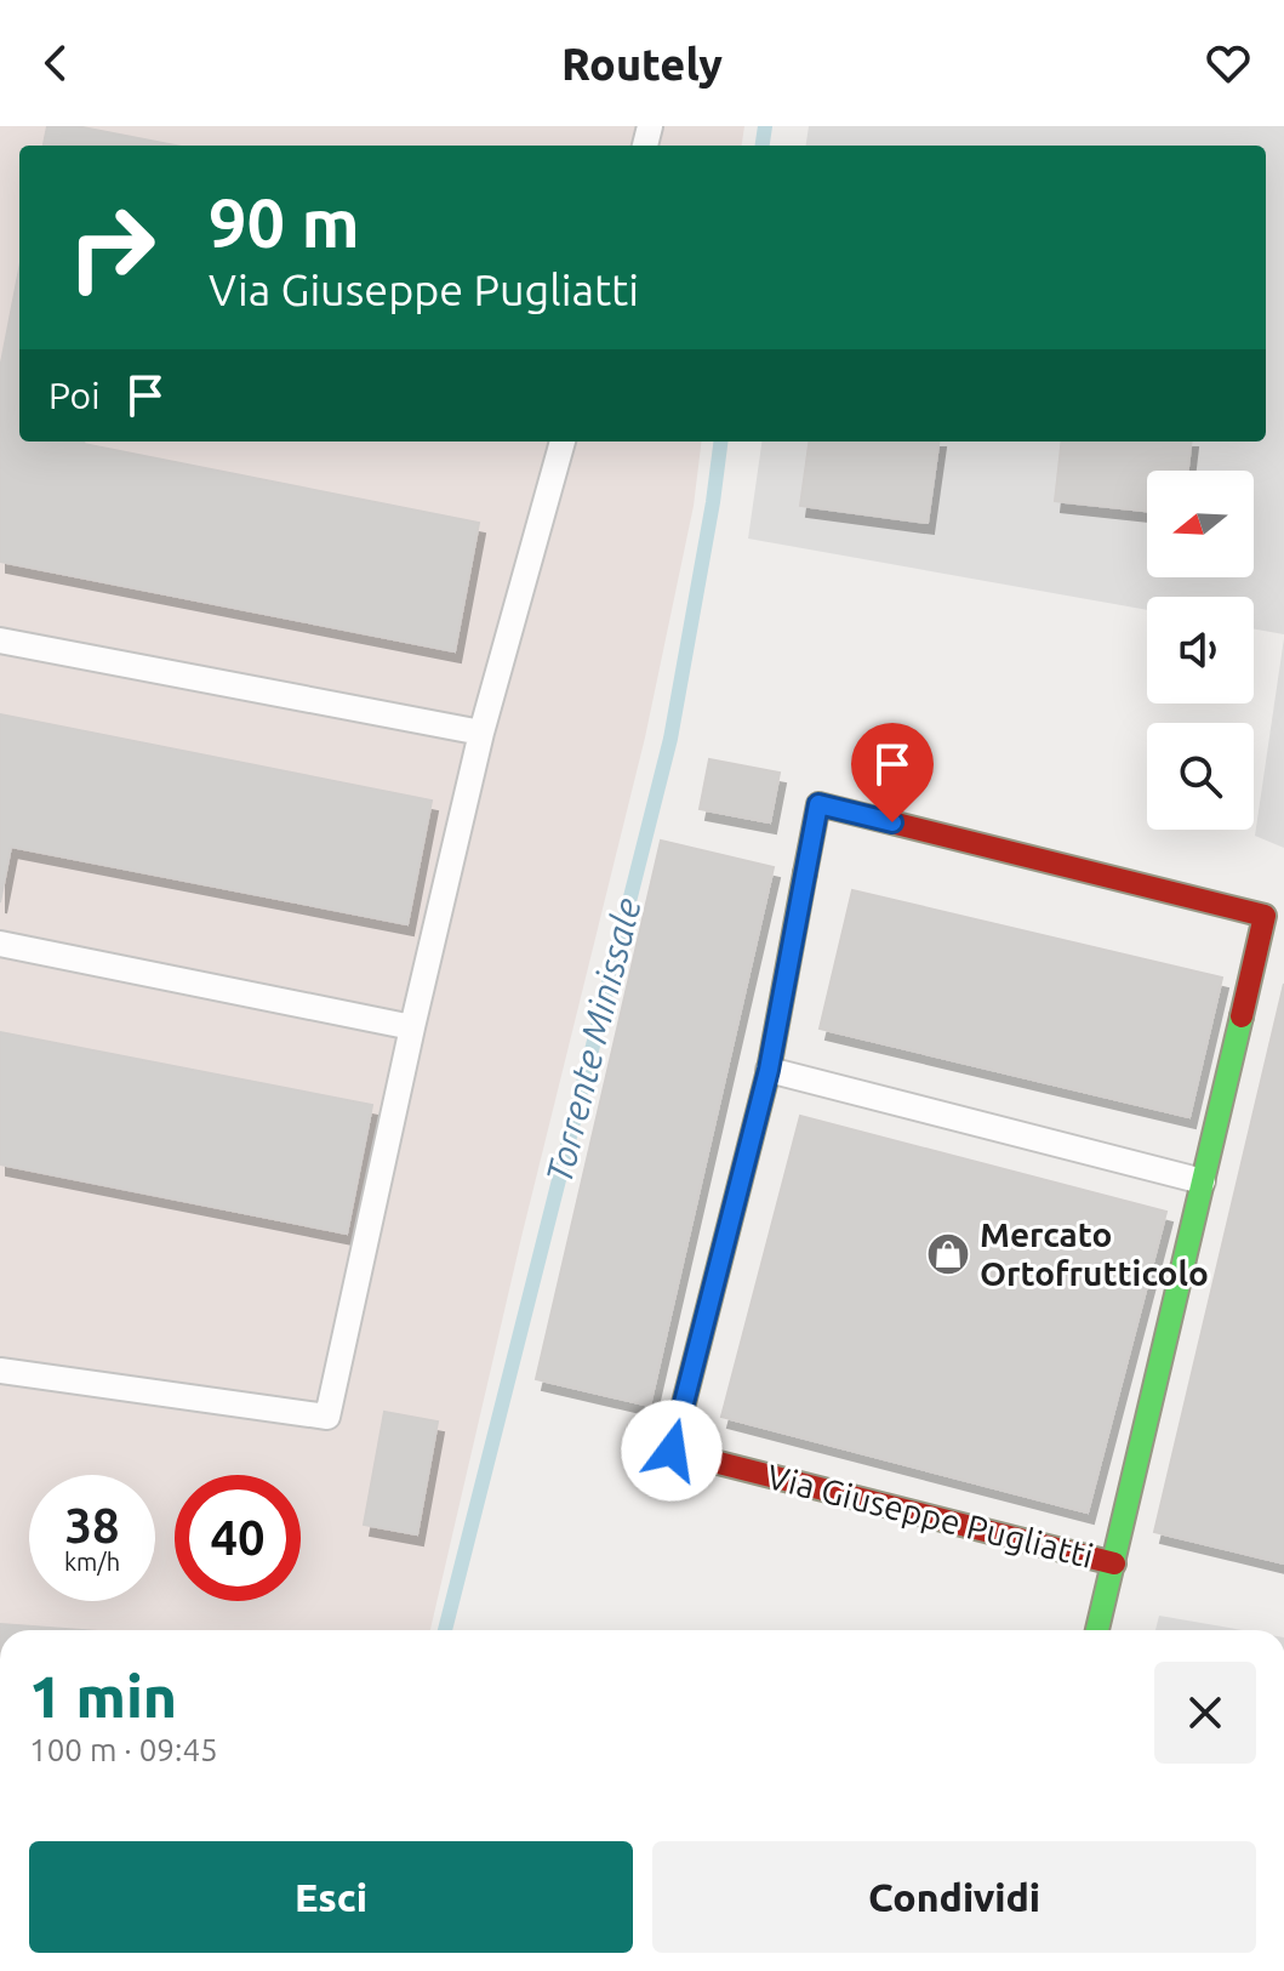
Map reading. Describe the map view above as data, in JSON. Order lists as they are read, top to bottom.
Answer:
{
  "streets": {
    "street": ["Via Giuseppe Pugliatti"]
  },
  "water": ["Torrente Minissale"],
  "places": {
    "shop": ["Mercato Ortofrutticolo"]
  },
  "north": "left",
  "page": {
    "header": "Routely",
    "turn": ["90 m", "Via Giuseppe Pugliatti"],
    "then": "Poi",
    "speed": "38 km/h",
    "limit": "40",
    "heading": ["1 min", "100 m · 09:45"],
    "buttons": ["Esci", "Condividi"]
  }
}
